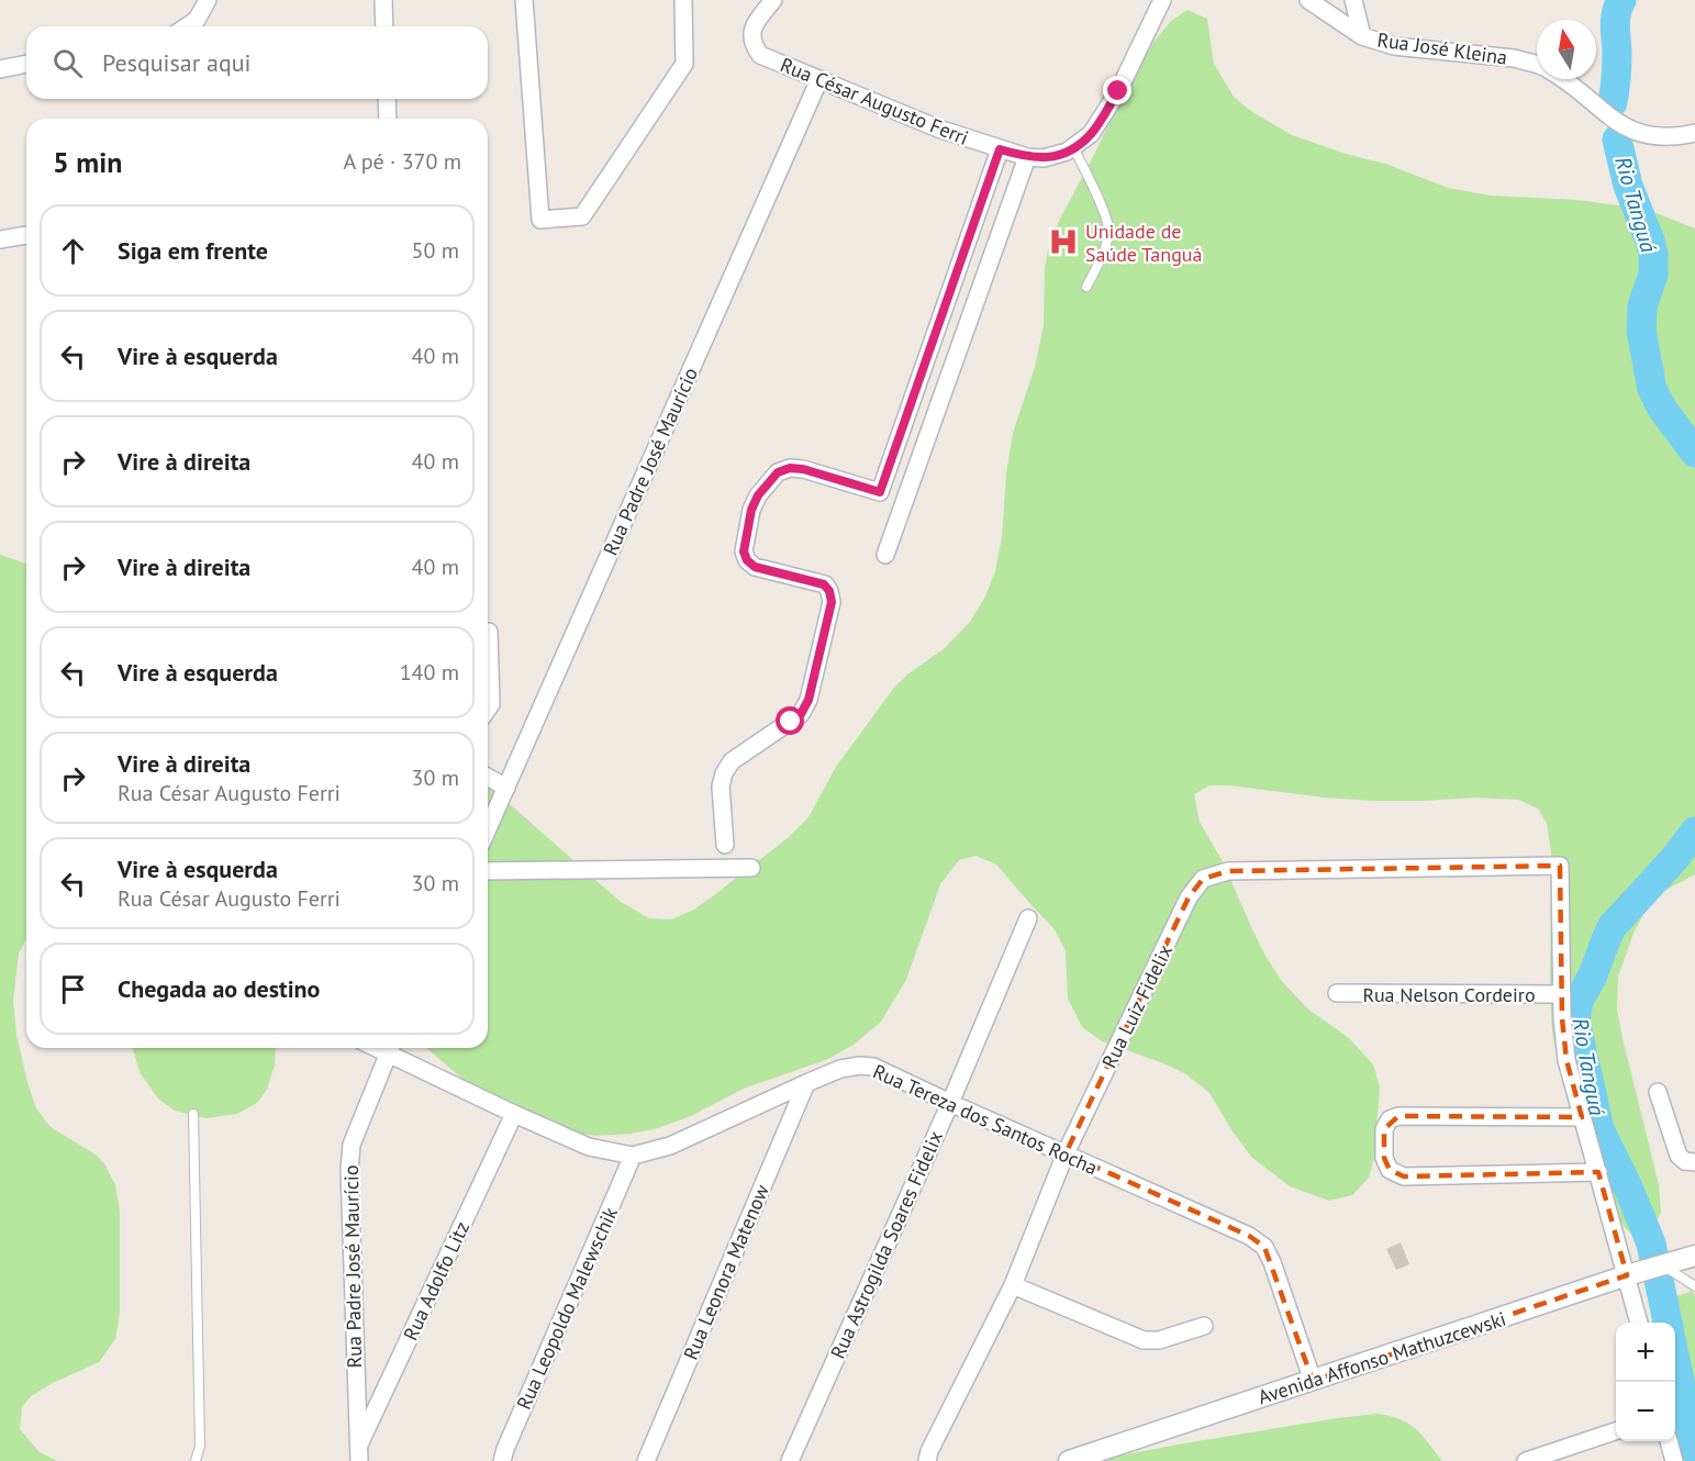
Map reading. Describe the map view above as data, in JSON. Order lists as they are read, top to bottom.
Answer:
{
  "streets": {
    "street": [
      "Rua José Kleina",
      "Rua César Augusto Ferri",
      "Rua Padre José Maurício",
      "Rua Nelson Cordeiro",
      "Rua Luiz Fidelix",
      "Rua Tereza dos Santos Rocha",
      "Rua Astrogilda Soares Fidelix",
      "Rua Leonora Matenow",
      "Rua Adolfo Litz",
      "Rua Leopoldo Malewschik",
      "Avenida Affonso Mathuzcewski"
    ]
  },
  "crossings": [
    ["Rua César Augusto Ferri", "Rua Padre José Maurício"],
    ["Rua Padre José Maurício", "Rua Adolfo Litz"],
    ["Rua Nelson Cordeiro", "Rua Luiz Fidelix"],
    ["Rua Luiz Fidelix", "Rua Tereza dos Santos Rocha"],
    ["Rua Tereza dos Santos Rocha", "Rua Astrogilda Soares Fidelix"],
    ["Rua Tereza dos Santos Rocha", "Rua Leonora Matenow"],
    ["Rua Tereza dos Santos Rocha", "Rua Adolfo Litz"],
    ["Rua Tereza dos Santos Rocha", "Rua Leopoldo Malewschik"],
    ["Rua Tereza dos Santos Rocha", "Avenida Affonso Mathuzcewski"]
  ],
  "water": ["Rio Tanguá"],
  "places": {
    "hospital": ["Unidade de Saúde Tanguá"]
  },
  "north": "top",
  "page": {
    "search": "Pesquisar aqui",
    "heading": ["5 min", "A pé · 370 m"],
    "list": [
      ["Siga em frente", "50 m"],
      ["Vire à esquerda", "40 m"],
      ["Vire à direita", "40 m"],
      ["Vire à direita", "40 m"],
      ["Vire à esquerda", "140 m"],
      ["Vire à direita", "Rua César Augusto Ferri", "30 m"],
      ["Vire à esquerda", "Rua César Augusto Ferri", "30 m"],
      "Chegada ao destino"
    ],
    "map_buttons": ["+", "−"]
  }
}
